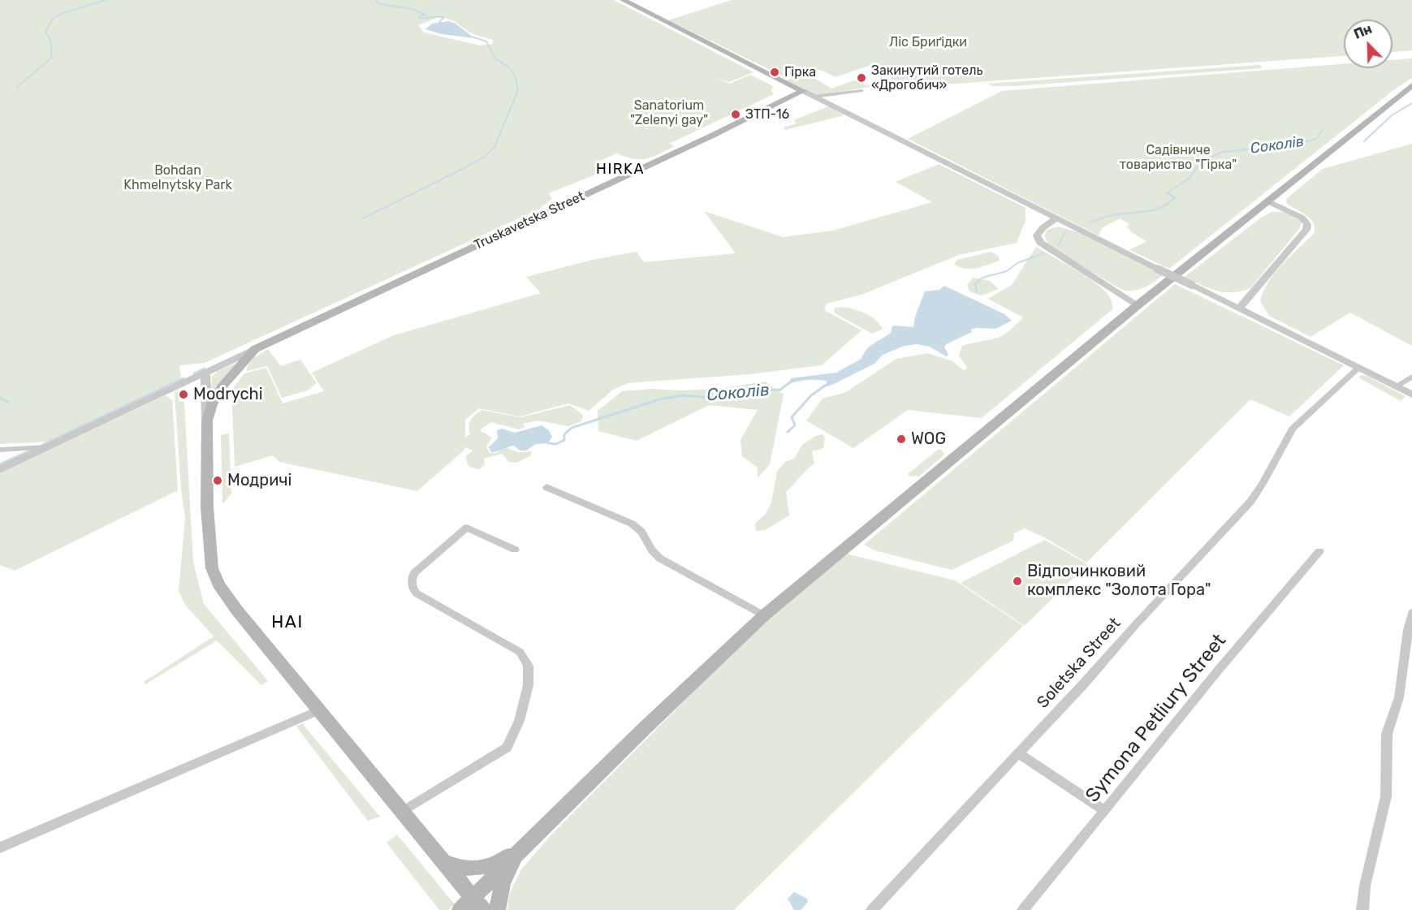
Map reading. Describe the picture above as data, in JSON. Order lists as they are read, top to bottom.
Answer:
{
  "streets": {
    "main road": ["Truskavetska Street"],
    "street": ["Soletska Street", "Symona Petliury Street"]
  },
  "districts": ["HIRKA", "HAI"],
  "water": ["Соколів"],
  "parks": [
    "Ліс Бриґідки",
    "Sanatorium \"Zelenyi gay\"",
    "Садівниче товариство \"Гірка\"",
    "Bohdan Khmelnytsky Park"
  ],
  "places": [
    "Гірка",
    "Закинутий готель «Дрогобич»",
    "ЗТП-16",
    "Modrychi",
    "WOG",
    "Модричі",
    "Відпочинковий комплекс \"Золота Гора\""
  ],
  "north": "top left"
}
